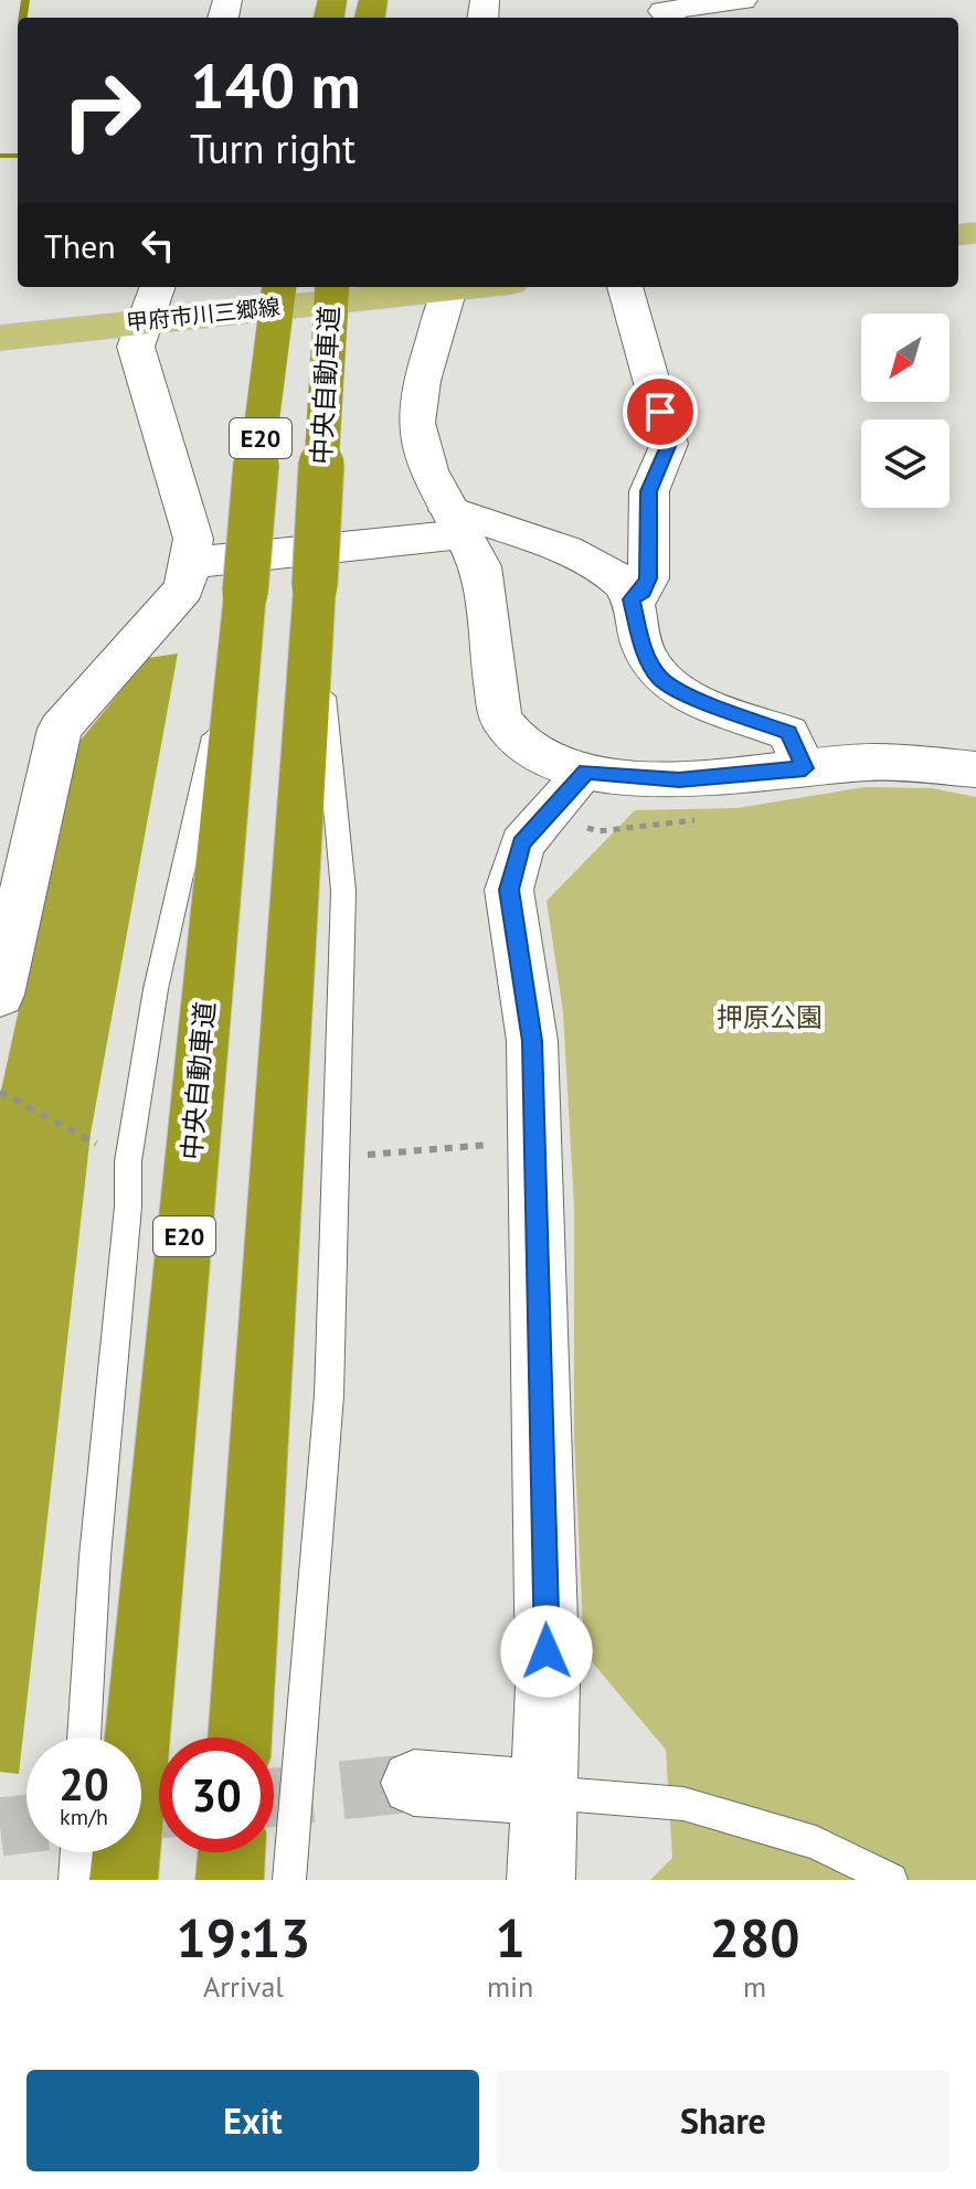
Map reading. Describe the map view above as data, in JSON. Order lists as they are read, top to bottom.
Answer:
{
  "streets": {
    "highway": ["中央自動車道", "E20"],
    "main road": ["甲府市川三郷線"]
  },
  "parks": ["押原公園"],
  "north": "bottom left",
  "page": {
    "turn": ["140 m", "Turn right"],
    "then": "Then",
    "speed": "20 km/h",
    "limit": "30",
    "eta": [
      "19:13",
      "Arrival",
      "1",
      "min",
      "280",
      "m"
    ],
    "buttons": ["Exit", "Share"]
  }
}
